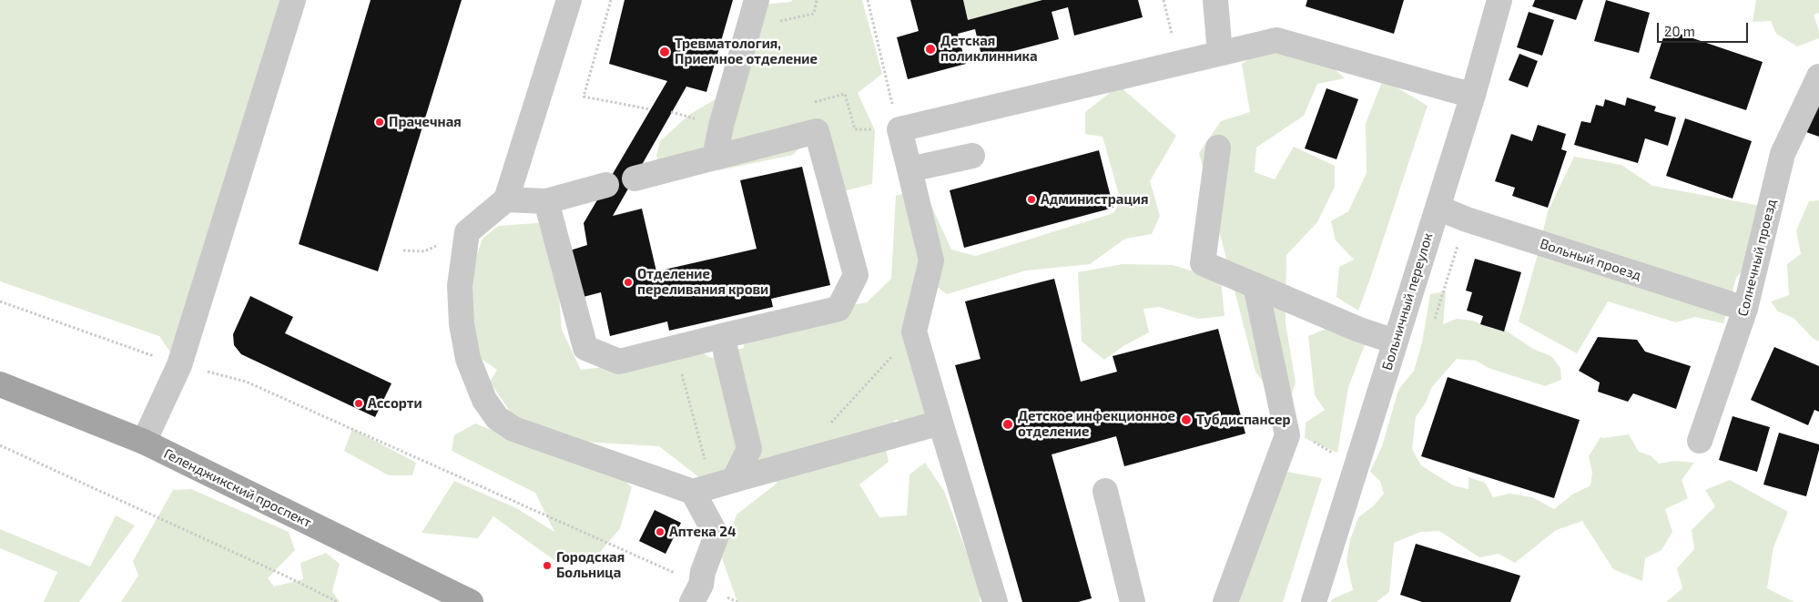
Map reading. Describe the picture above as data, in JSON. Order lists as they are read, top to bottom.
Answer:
{
  "streets": {
    "main road": ["Геленджикский проспект"],
    "street": ["Солнечный проезд", "Вольный проезд", "Больничный переулок"]
  },
  "crossings": [
    ["Солнечный проезд", "Вольный проезд"],
    ["Вольный проезд", "Больничный переулок"]
  ],
  "places": [
    "Детская поликлинника",
    "Тревматология, Приемное отделение",
    "Прачечная",
    "Администрация",
    "Отделение переливания крови",
    "Ассорти",
    "Тубдиспансер",
    "Детское инфекционное отделение",
    "Аптека 24",
    "Городская Больница"
  ],
  "scale_bar": "20 m"
}
